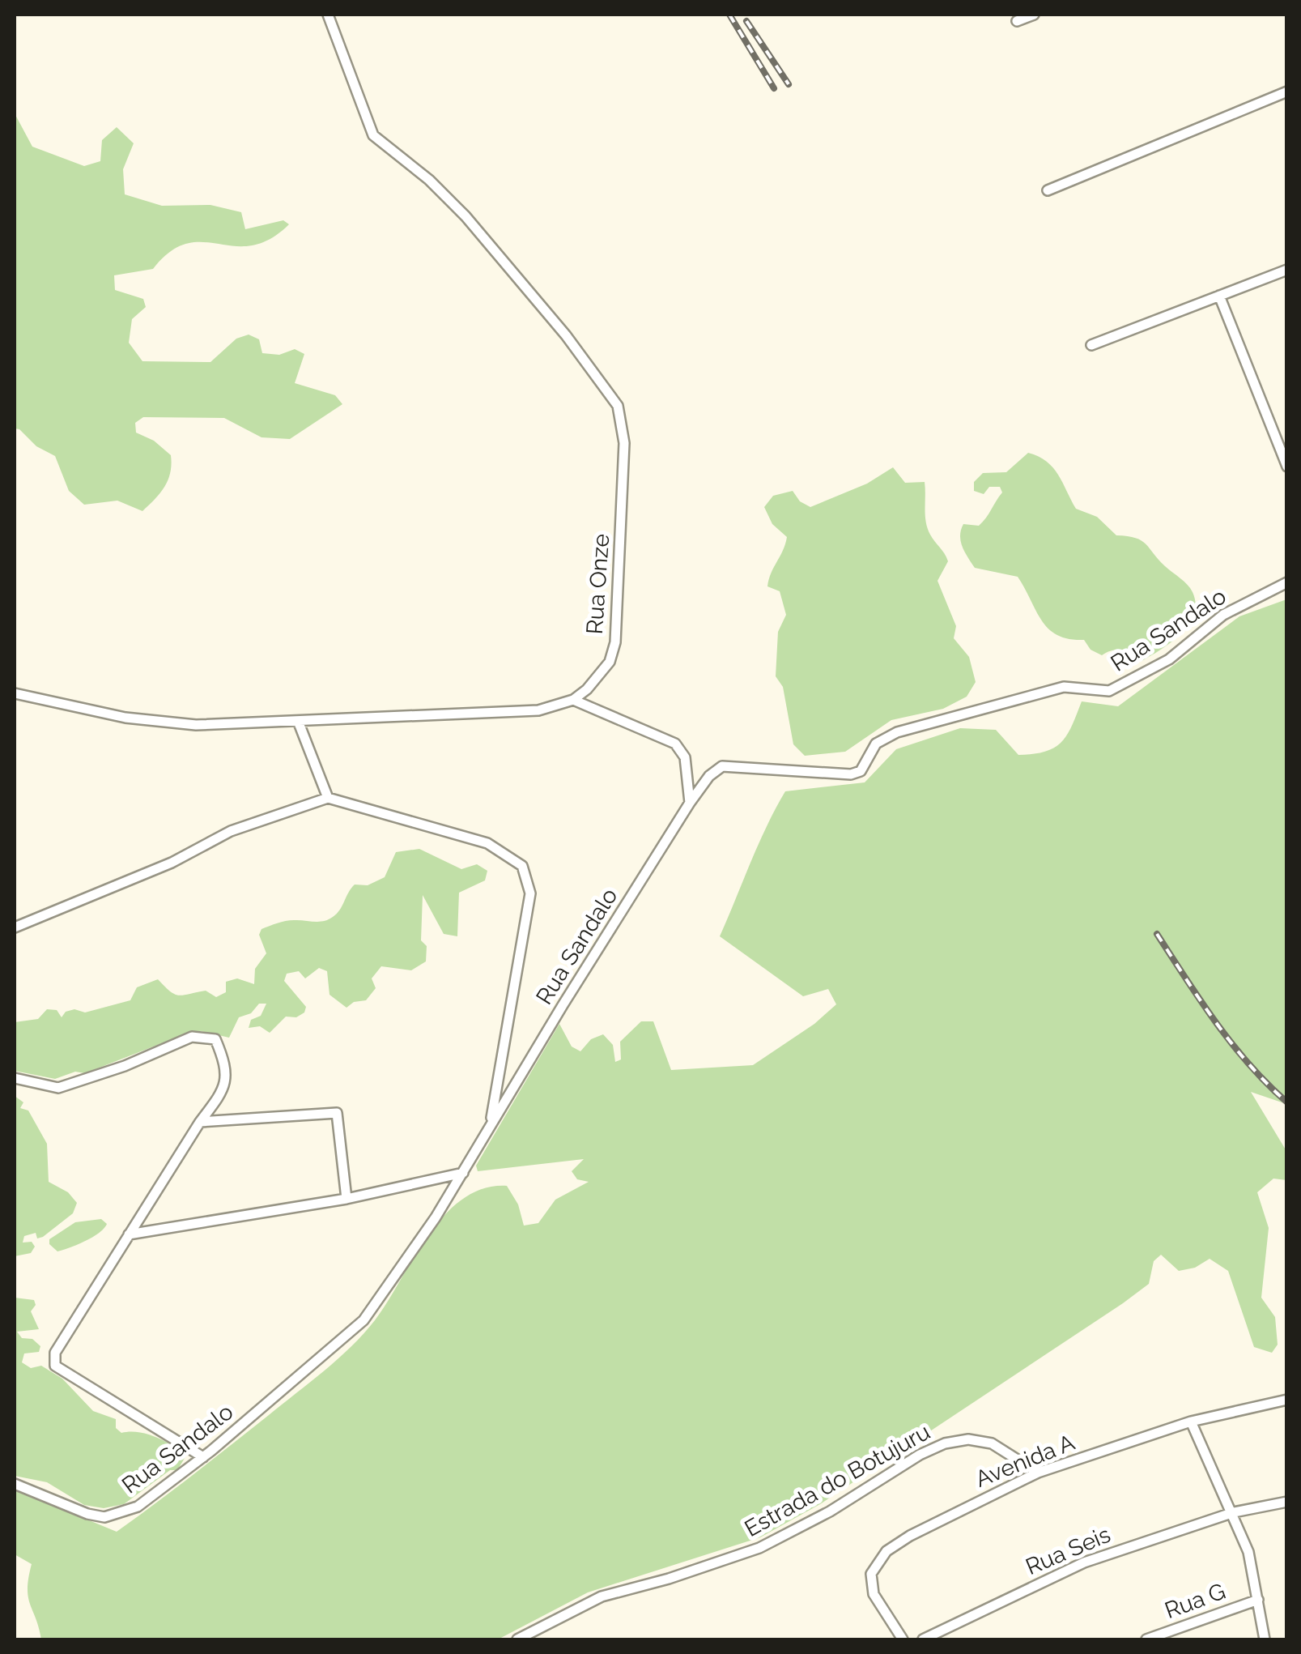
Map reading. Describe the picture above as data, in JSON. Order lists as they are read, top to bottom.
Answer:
{
  "streets": {
    "street": [
      "Rua Onze",
      "Rua Sandalo",
      "Avenida A",
      "Estrada do Botujuru",
      "Rua Seis",
      "Rua G"
    ]
  },
  "crossings": [
    ["Avenida A", "Estrada do Botujuru"]
  ]
}
